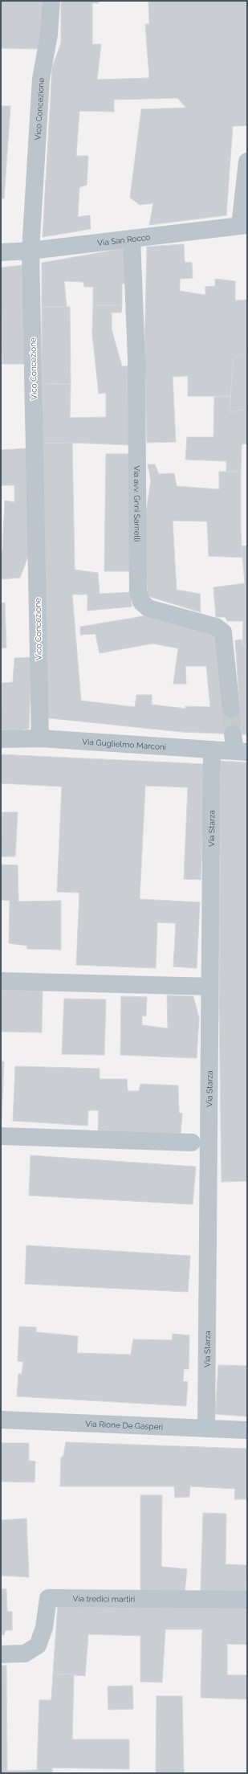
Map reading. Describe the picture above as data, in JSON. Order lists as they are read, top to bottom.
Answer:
{
  "streets": {
    "street": [
      "Vico Concezione",
      "Via San Rocco",
      "Via avv. Gnni Sarnelli",
      "Via Guglielmo Marconi",
      "Via Starza",
      "Via Rione De Gasperi",
      "Via tredici martiri"
    ]
  },
  "crossings": [
    ["Vico Concezione", "Via San Rocco"],
    ["Vico Concezione", "Via Guglielmo Marconi"],
    ["Via San Rocco", "Via avv. Gnni Sarnelli"],
    ["Via Guglielmo Marconi", "Via Starza"],
    ["Via Starza", "Via Rione De Gasperi"]
  ]
}
